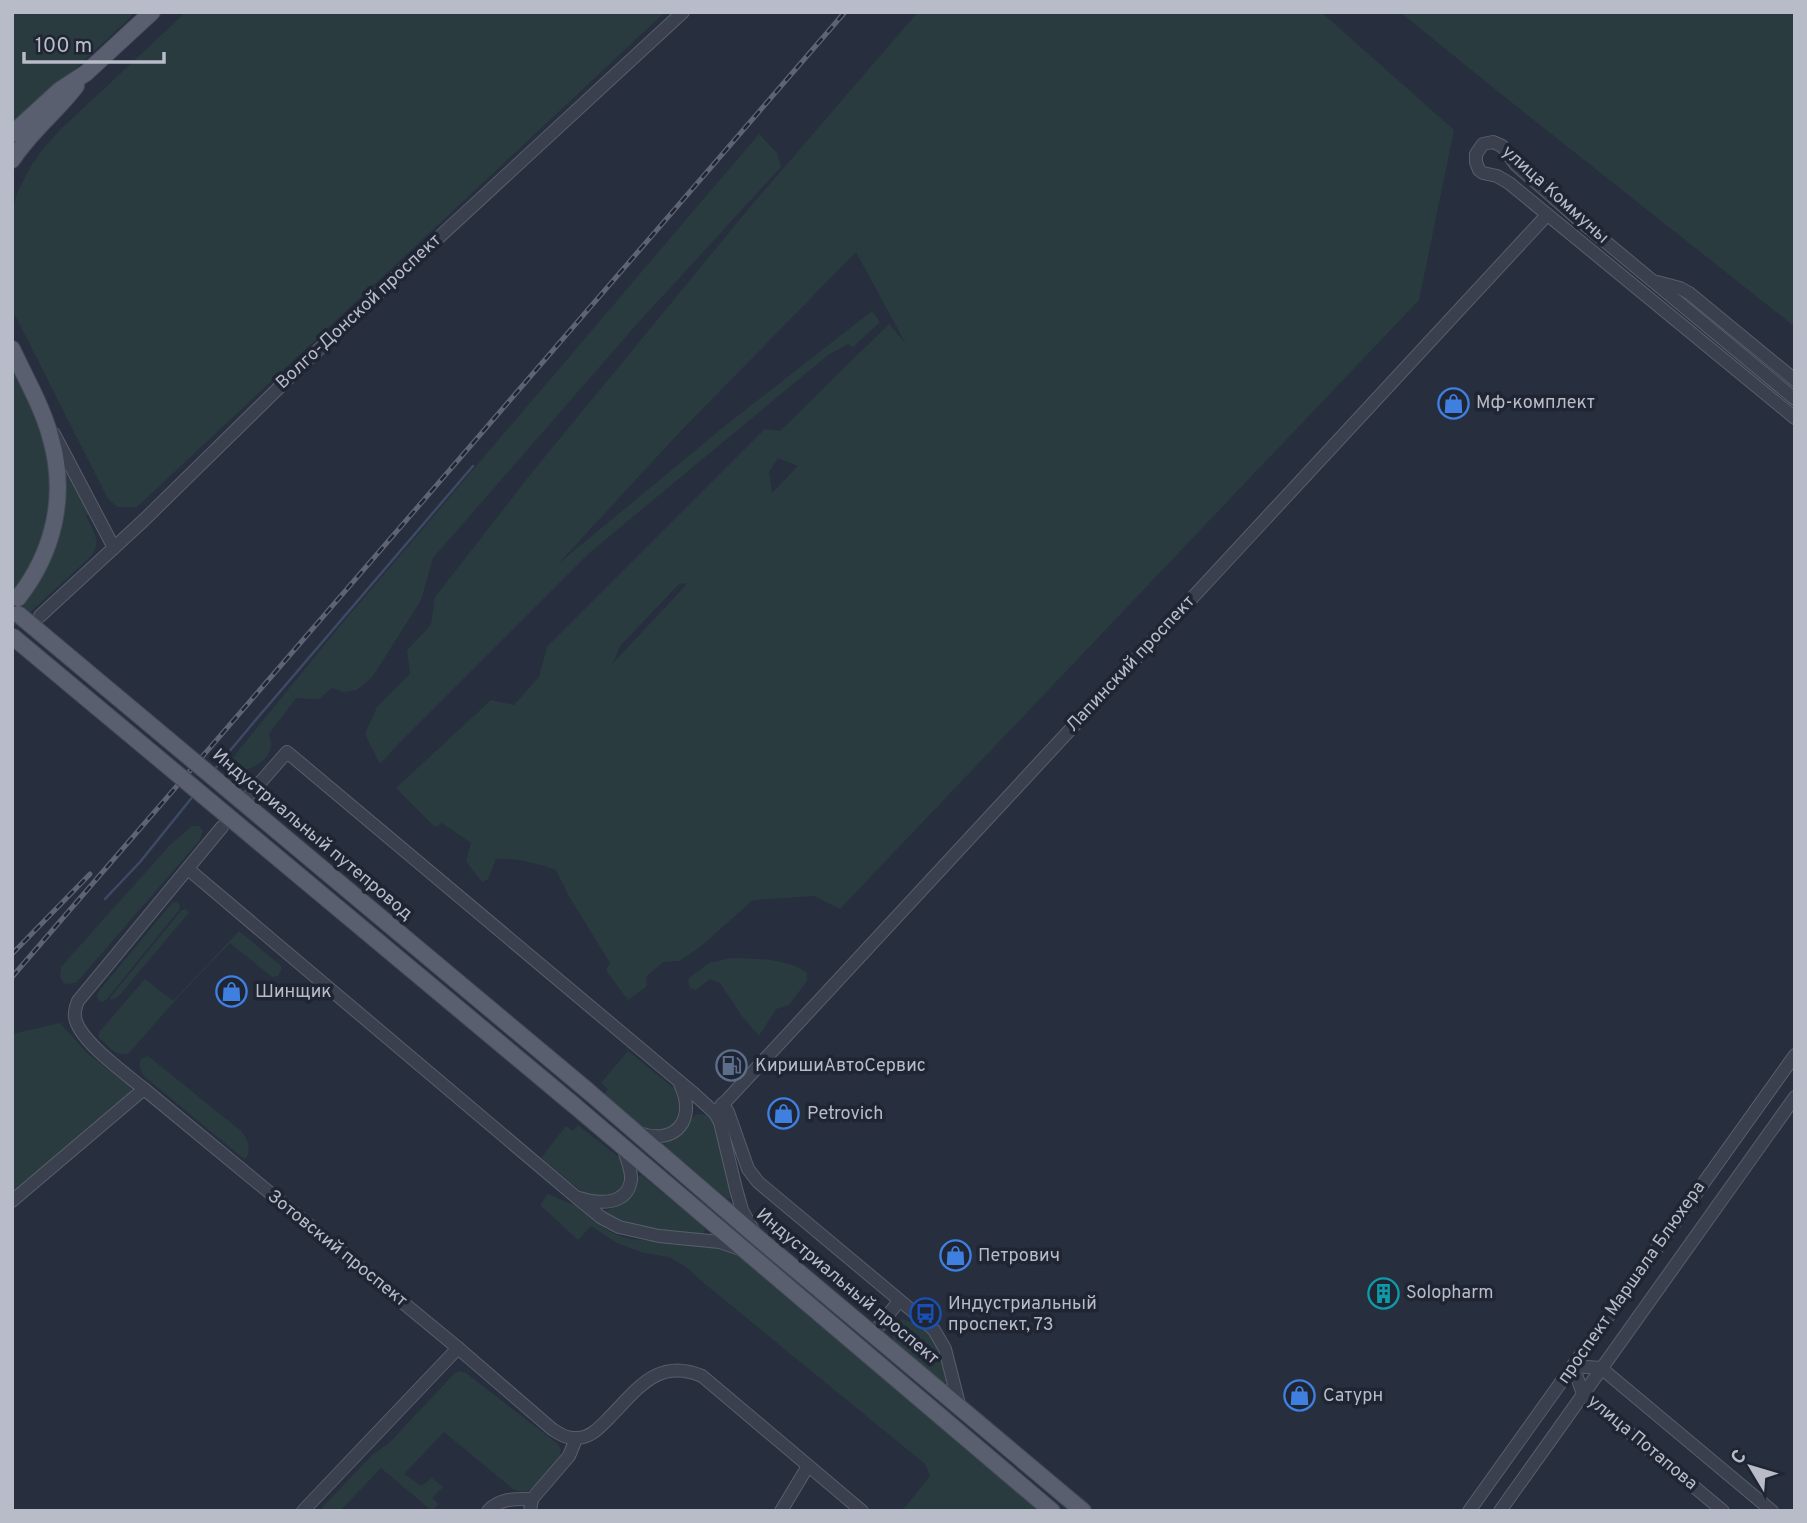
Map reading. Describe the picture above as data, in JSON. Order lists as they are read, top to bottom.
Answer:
{
  "streets": {
    "main road": ["Индустриальный путепровод", "Индустриальный проспект"],
    "street": [
      "улица Коммуны",
      "Волго-Донской проспект",
      "Лапинский проспект",
      "Зотовский проспект",
      "проспект Маршала Блюхера",
      "улица Потапова"
    ]
  },
  "crossings": [
    ["улица Коммуны", "Лапинский проспект"],
    ["Индустриальный путепровод", "Индустриальный проспект"],
    ["проспект Маршала Блюхера", "улица Потапова"]
  ],
  "places": {
    "shop": [
      "Мф-комплект",
      "Шинщик",
      "Petrovich",
      "Петрович",
      "Сатурн"
    ],
    "fuel station": ["КиришиАвтоСервис"],
    "building": ["Solopharm"],
    "bus stop": ["Индустриальный проспект, 73"]
  },
  "scale_bar": "100 m",
  "north": "top left"
}
